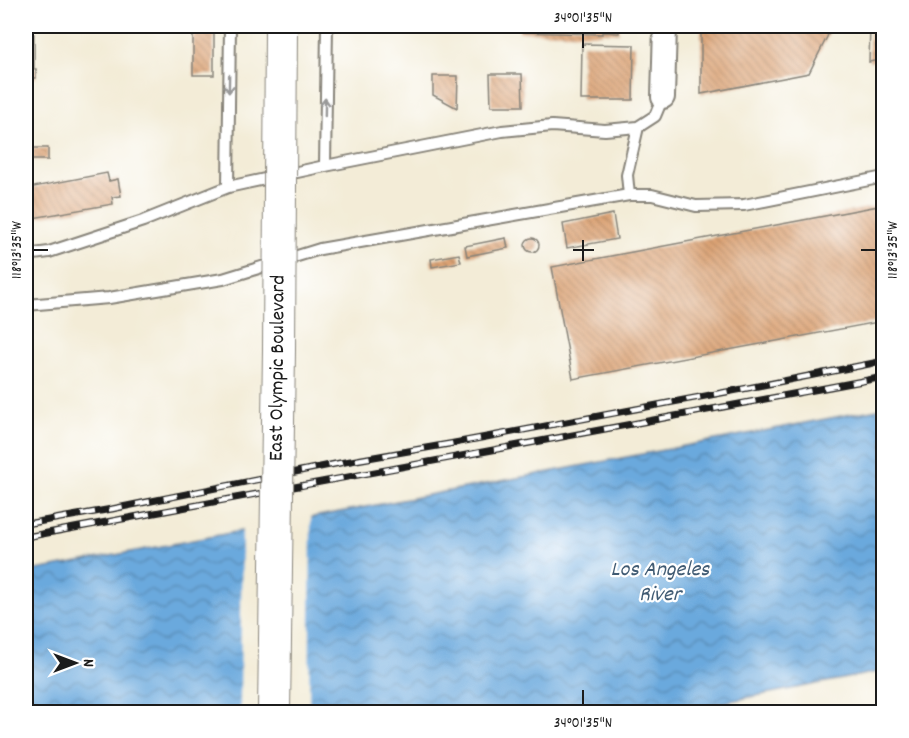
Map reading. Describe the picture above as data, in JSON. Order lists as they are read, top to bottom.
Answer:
{
  "streets": {
    "main road": ["East Olympic Boulevard"]
  },
  "water": ["Los Angeles River"],
  "north": "right",
  "coordinates": ["34°01'35\"N", "118°13'35\"W"]
}
